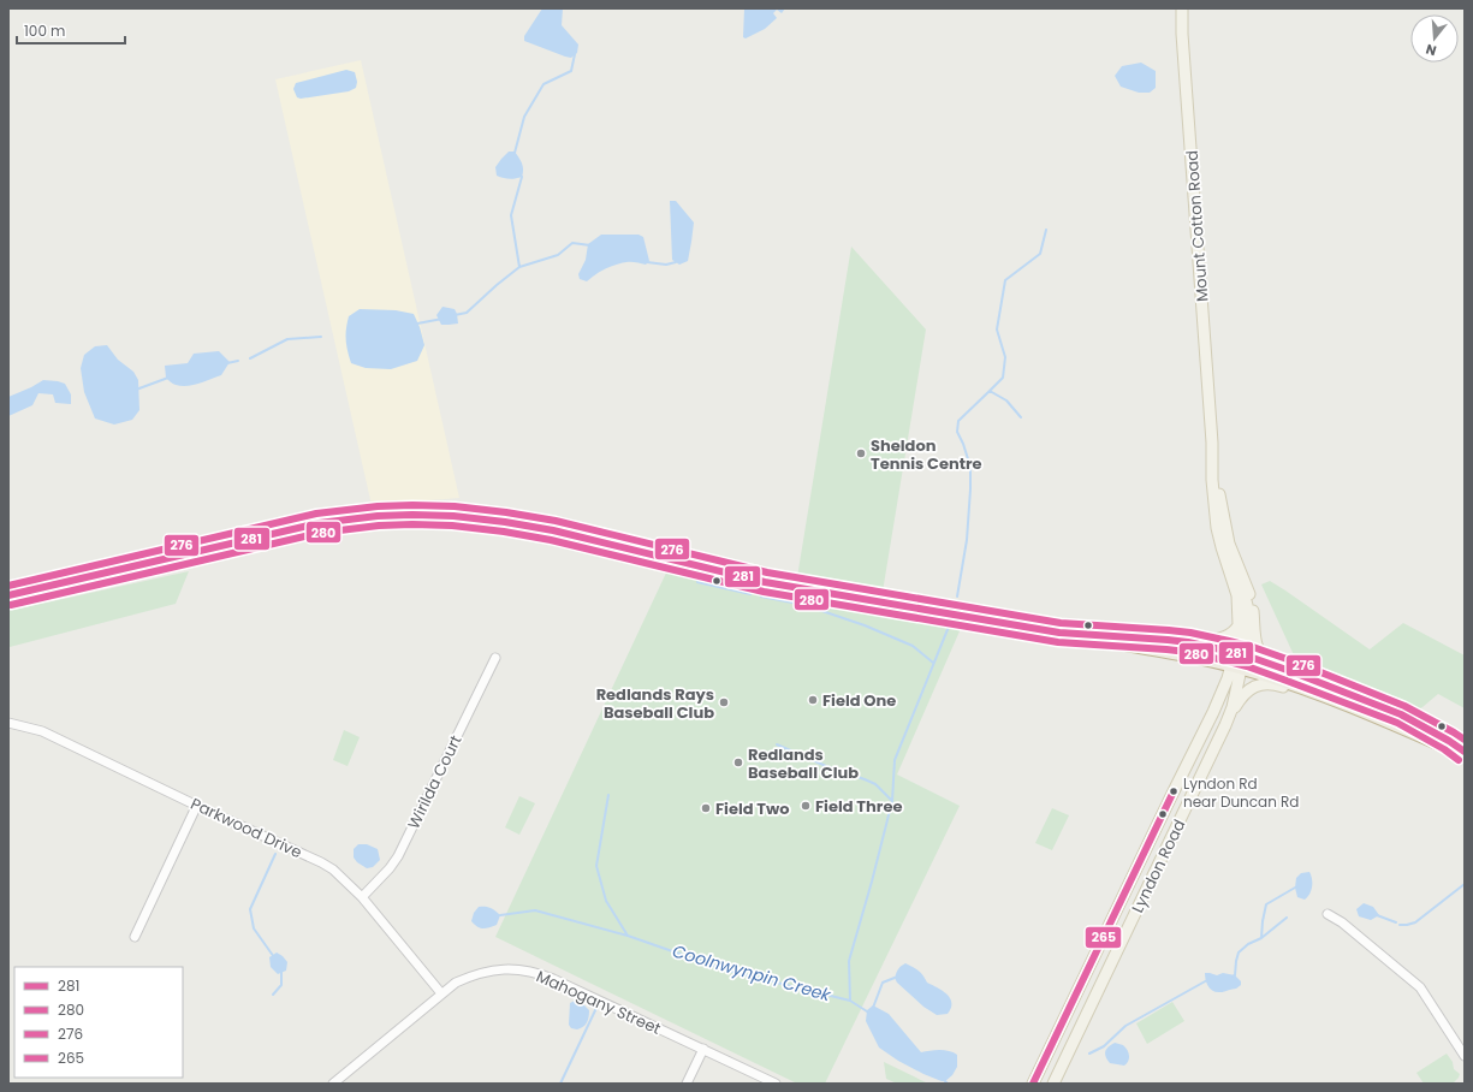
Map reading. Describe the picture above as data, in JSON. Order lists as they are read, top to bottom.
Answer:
{
  "streets": {
    "highway": ["Mount Cotton Road"],
    "main road": ["Lyndon Road"],
    "street": ["Wirilda Court", "Parkwood Drive", "Mahogany Street"]
  },
  "crossings": [
    ["Mount Cotton Road", "Lyndon Road"],
    ["Wirilda Court", "Parkwood Drive"],
    ["Parkwood Drive", "Mahogany Street"]
  ],
  "water": ["Coolnwynpin Creek"],
  "places": [
    "Sheldon Tennis Centre",
    "Field One",
    "Redlands Rays Baseball Club",
    "Redlands Baseball Club",
    "Lyndon Rd near Duncan Rd",
    "Field Three",
    "Field Two"
  ],
  "lines": [
    "transit line 276",
    "transit line 281",
    "transit line 280",
    "transit line 265"
  ],
  "legend": [
    "281",
    "280",
    "276",
    "265"
  ],
  "scale_bar": "100 m",
  "north": "bottom"
}
